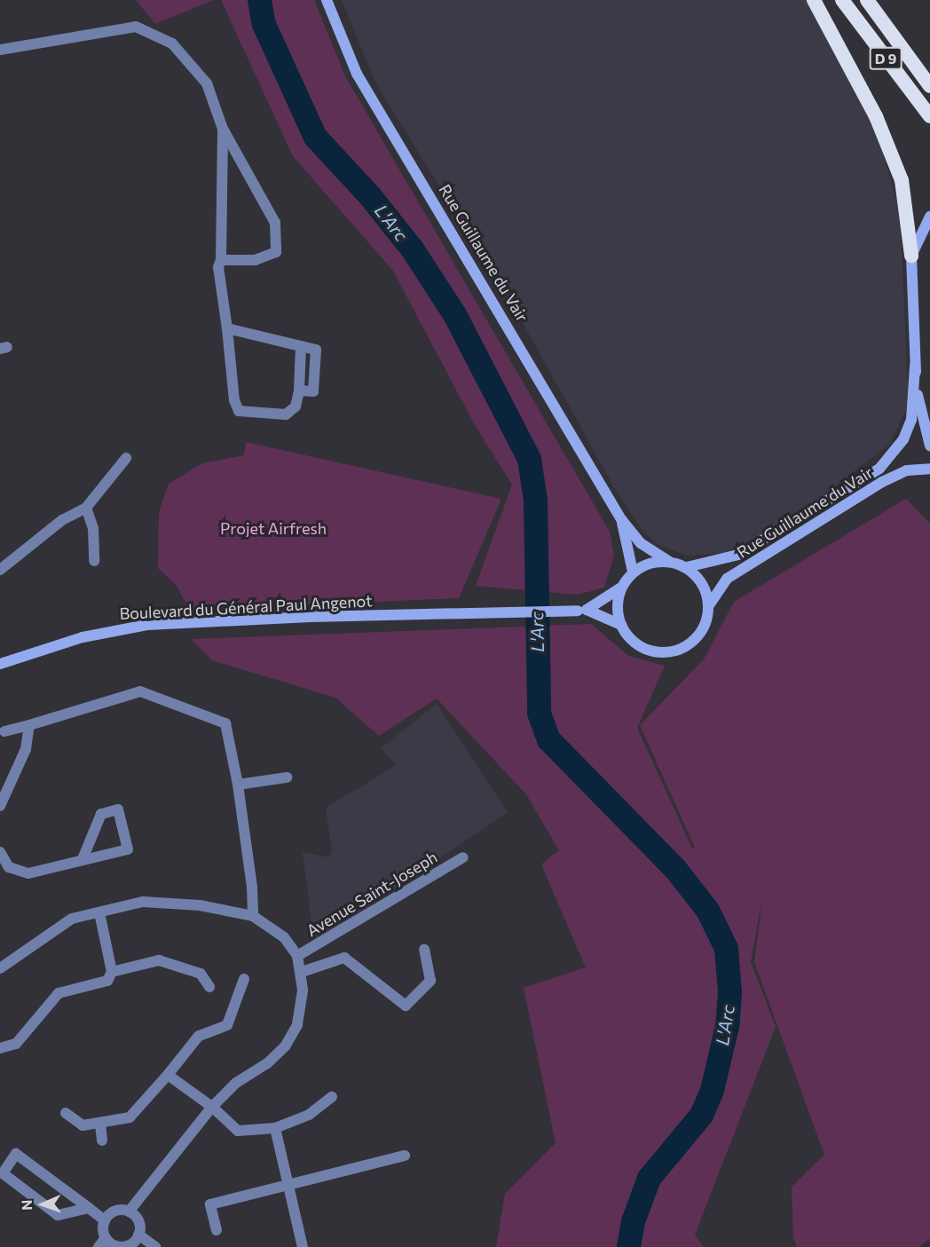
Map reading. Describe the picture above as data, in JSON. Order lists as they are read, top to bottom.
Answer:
{
  "streets": {
    "highway": ["D 9"],
    "main road": ["Rue Guillaume du Vair", "Boulevard du Général Paul Angenot"],
    "street": ["Avenue Saint-Joseph"]
  },
  "water": ["L'Arc"],
  "parks": ["Projet Airfresh"],
  "north": "left"
}
